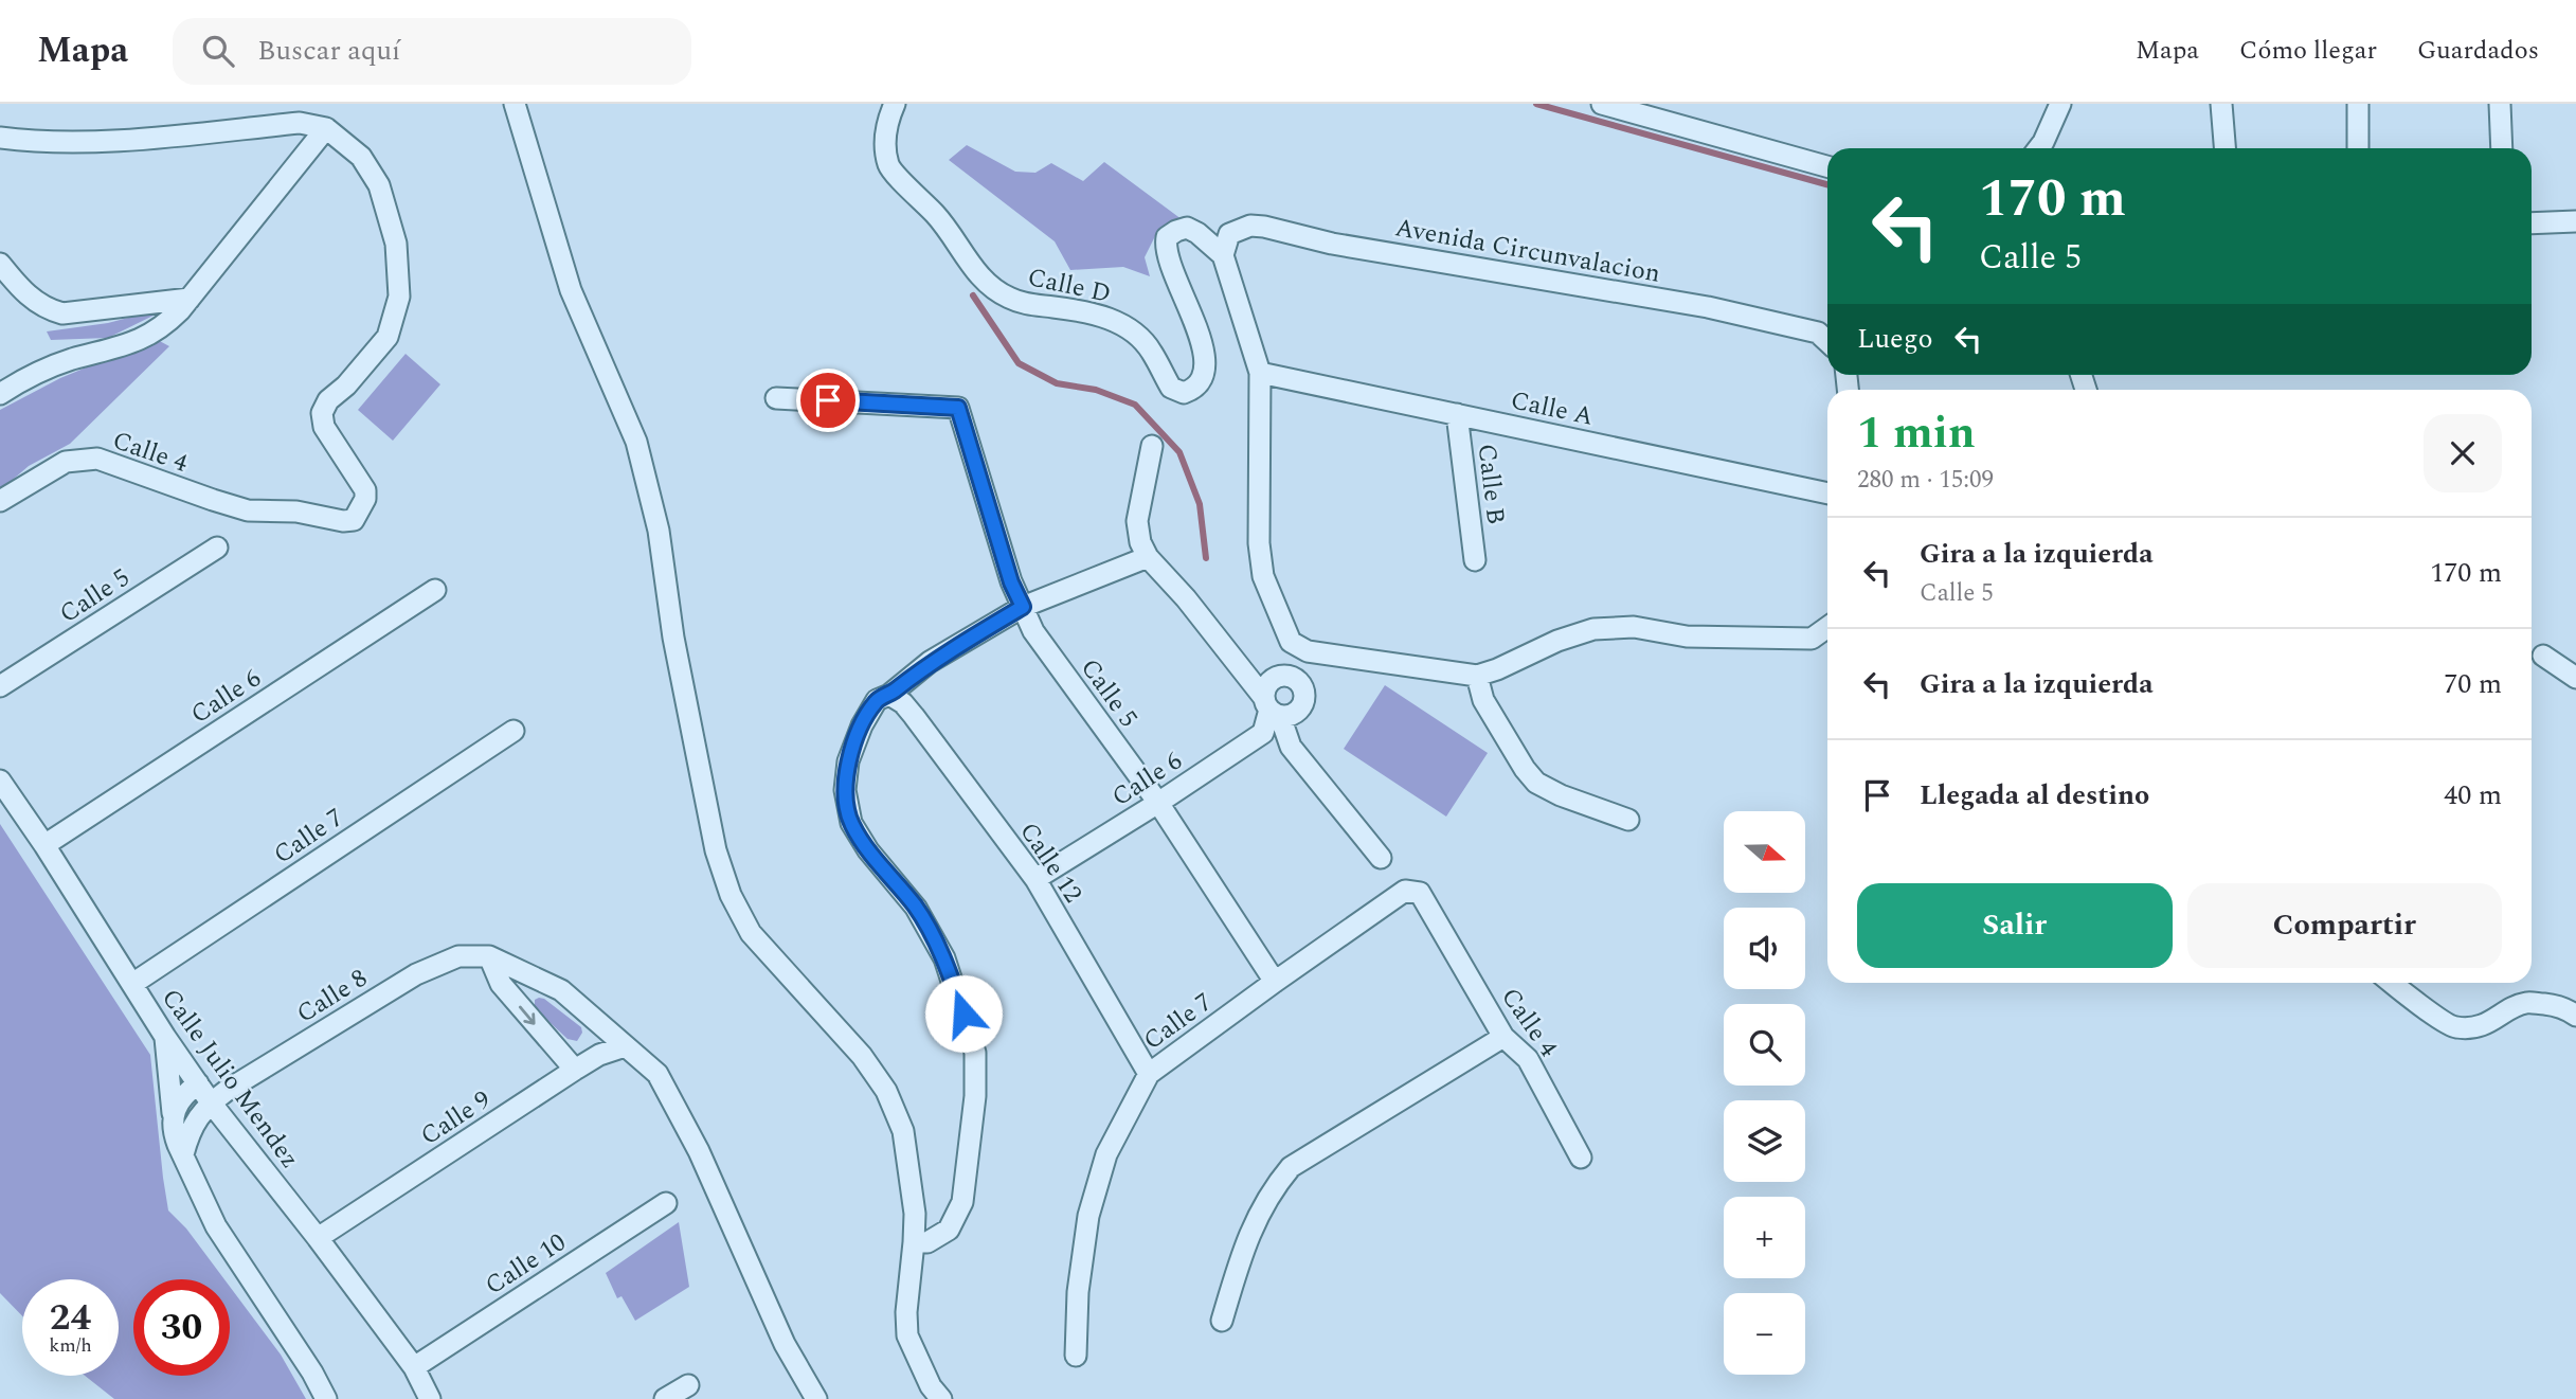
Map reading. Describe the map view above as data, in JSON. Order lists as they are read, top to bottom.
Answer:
{
  "streets": {
    "street": [
      "Avenida Circunvalacion",
      "Calle D",
      "Calle A",
      "Calle 4",
      "Calle B",
      "Calle 5",
      "Calle 6",
      "Calle 7",
      "Calle 12",
      "Calle 8",
      "Calle Julio Mendez",
      "Calle 9",
      "Calle 10"
    ]
  },
  "crossings": [
    ["Avenida Circunvalacion", "Calle D"],
    ["Calle A", "Calle B"],
    ["Calle 4", "Calle 7"],
    ["Calle 5", "Calle 6"],
    ["Calle 5", "Calle 7"],
    ["Calle 6", "Calle 12"],
    ["Calle 6", "Calle Julio Mendez"],
    ["Calle 7", "Calle 12"],
    ["Calle 7", "Calle Julio Mendez"],
    ["Calle 8", "Calle Julio Mendez"],
    ["Calle Julio Mendez", "Calle 9"],
    ["Calle Julio Mendez", "Calle 10"]
  ],
  "north": "right",
  "page": {
    "header": "Mapa",
    "search": "Buscar aquí",
    "nav": ["Mapa", "Cómo llegar", "Guardados"],
    "turn": ["170 m", "Calle 5"],
    "then": "Luego",
    "heading": ["1 min", "280 m · 15:09"],
    "list": [
      {
        "name": "Gira a la izquierda",
        "note": "Calle 5",
        "value": "170 m"
      },
      {
        "name": "Gira a la izquierda",
        "value": "70 m"
      },
      {
        "name": "Llegada al destino",
        "value": "40 m"
      }
    ],
    "map_buttons": ["+", "−"],
    "buttons": ["Salir", "Compartir"],
    "speed": "24 km/h",
    "limit": "30"
  }
}
